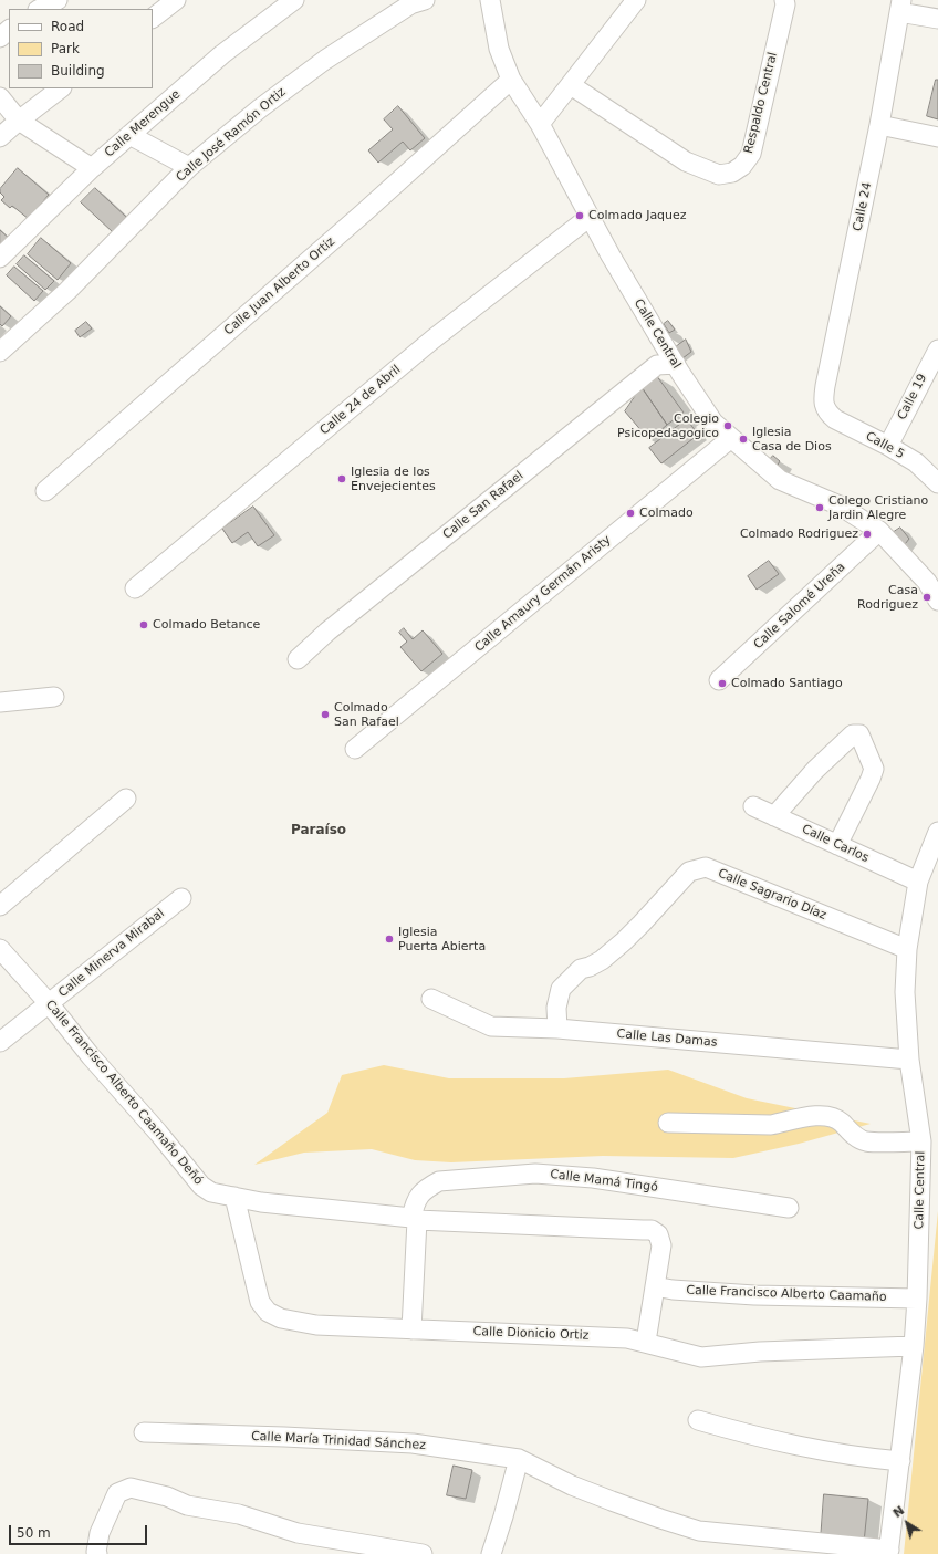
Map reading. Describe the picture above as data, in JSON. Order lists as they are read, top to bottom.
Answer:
{
  "streets": {
    "street": [
      "Respaldo Central",
      "Calle Merengue",
      "Calle José Ramón Ortiz",
      "Calle 24",
      "Calle Juan Alberto Ortiz",
      "Calle Central",
      "Calle 19",
      "Calle 24 de Abril",
      "Calle 5",
      "Calle San Rafael",
      "Calle Amaury Germán Aristy",
      "Calle Salomé Ureña",
      "Calle Carlos",
      "Calle Sagrario Díaz",
      "Calle Minerva Mirabal",
      "Calle Las Damas",
      "Calle Francisco Alberto Caamaño Deñó",
      "Calle Mamá Tingó",
      "Calle Francisco Alberto Caamaño",
      "Calle Dionicio Ortiz",
      "Calle María Trinidad Sánchez"
    ]
  },
  "crossings": [
    ["Calle 24", "Calle 5"],
    ["Calle Juan Alberto Ortiz", "Calle Central"],
    ["Calle Central", "Calle 24 de Abril"],
    ["Calle Central", "Calle San Rafael"],
    ["Calle Central", "Calle Amaury Germán Aristy"],
    ["Calle Central", "Calle Salomé Ureña"],
    ["Calle Central", "Calle Carlos"],
    ["Calle Central", "Calle Sagrario Díaz"],
    ["Calle Central", "Calle Las Damas"],
    ["Calle Central", "Calle Francisco Alberto Caamaño"],
    ["Calle Central", "Calle Dionicio Ortiz"],
    ["Calle Central", "Calle María Trinidad Sánchez"],
    ["Calle 19", "Calle 5"],
    ["Calle Sagrario Díaz", "Calle Las Damas"],
    ["Calle Minerva Mirabal", "Calle Francisco Alberto Caamaño Deñó"],
    ["Calle Francisco Alberto Caamaño Deñó", "Calle Mamá Tingó"],
    ["Calle Francisco Alberto Caamaño Deñó", "Calle Francisco Alberto Caamaño"],
    ["Calle Francisco Alberto Caamaño Deñó", "Calle Dionicio Ortiz"],
    ["Calle Mamá Tingó", "Calle Dionicio Ortiz"]
  ],
  "districts": ["Paraíso"],
  "places": [
    "Colmado Jaquez",
    "Colegio Psicopedagogico",
    "Iglesia Casa de Dios",
    "Iglesia de los Envejecientes",
    "Colego Cristiano Jardin Alegre",
    "Colmado",
    "Colmado Rodriguez",
    "Casa Rodriguez",
    "Colmado Betance",
    "Colmado Santiago",
    "Colmado San Rafael",
    "Iglesia Puerta Abierta"
  ],
  "legend": ["Road", "Park", "Building"],
  "scale_bar": "50 m",
  "north": "top left"
}
